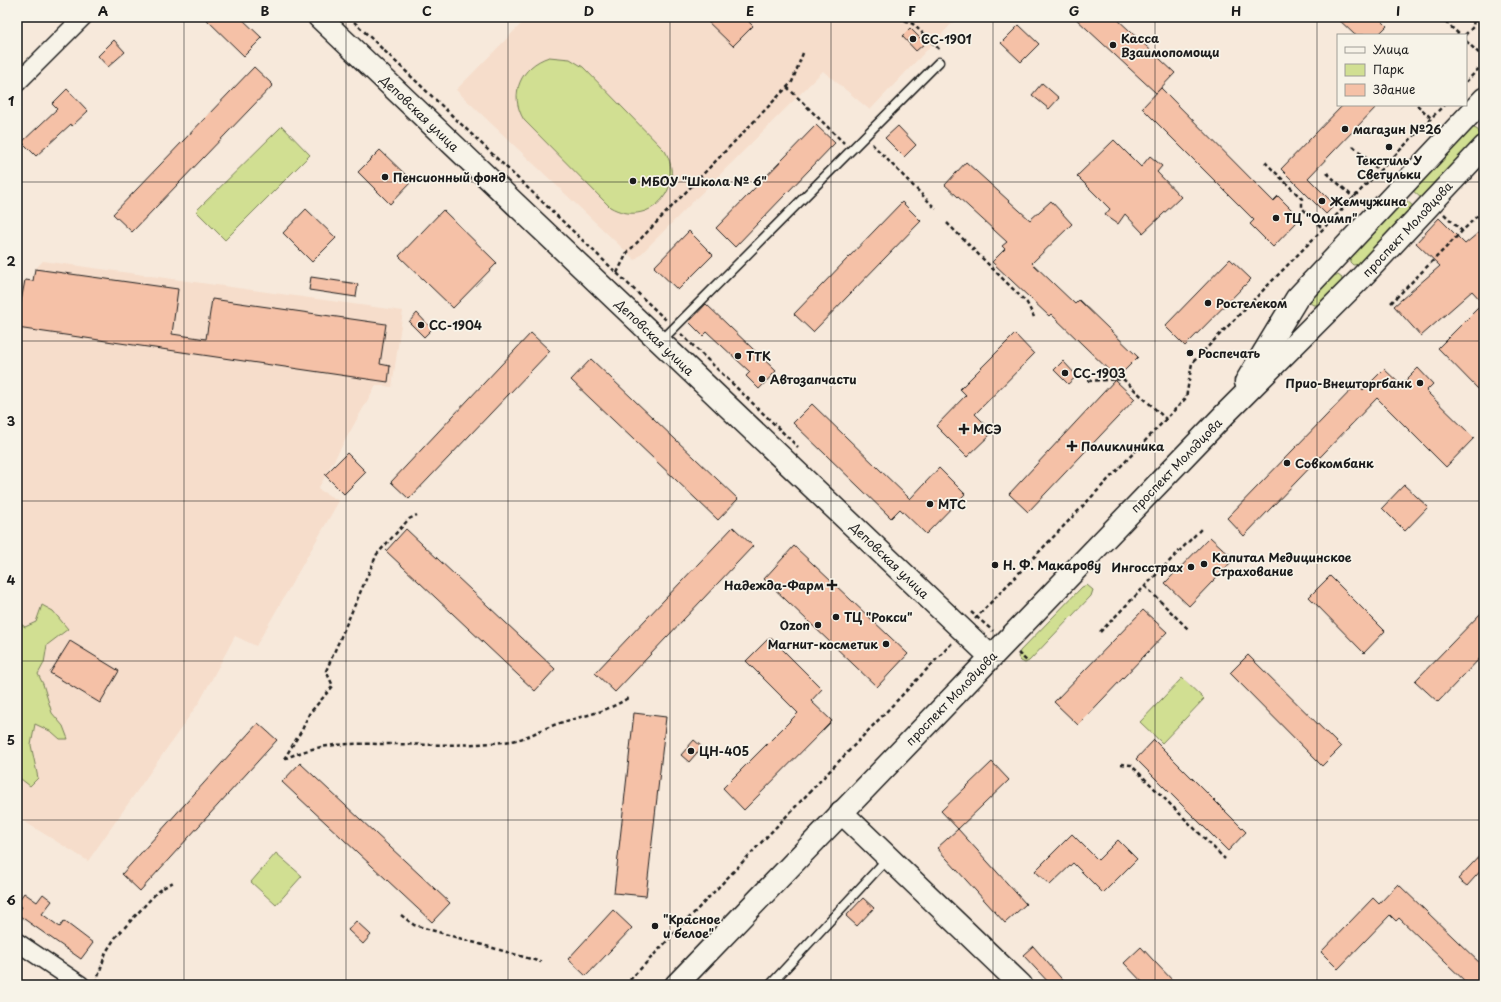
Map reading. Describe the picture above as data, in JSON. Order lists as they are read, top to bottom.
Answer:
{
  "streets": {
    "main road": ["Деповская улица", "проспект Молодцова"]
  },
  "crossings": [
    ["Деповская улица", "проспект Молодцова"]
  ],
  "places": {
    "other": [
      "СС-1901",
      "Касса Взаимопомощи",
      "магазин №26",
      "Текстиль У Светульки",
      "Пенсионный фонд",
      "МБОУ \"Школа № 6\"",
      "Жемчужина",
      "ТЦ \"Олимп\"",
      "Ростелеком",
      "СС-1904",
      "Роспечать",
      "ТТК",
      "СС-1903",
      "Автозапчасти",
      "Прио-Внешторгбанк",
      "Совкомбанк",
      "МТС",
      "Капитал Медицинское Страхование",
      "Н. Ф. Макарову",
      "Ингосстрах",
      "ТЦ \"Рокси\"",
      "Ozon",
      "Магнит-косметик",
      "ЦН-405",
      "\"Красное и белое\""
    ],
    "health": ["МСЭ", "Поликлиника", "Надежда-Фарм"]
  },
  "legend": ["Улица", "Парк", "Здание"],
  "grid": {
    "columns": [
      "A",
      "B",
      "C",
      "D",
      "E",
      "F",
      "G",
      "H",
      "I"
    ],
    "rows": [
      "1",
      "2",
      "3",
      "4",
      "5",
      "6"
    ]
  }
}
